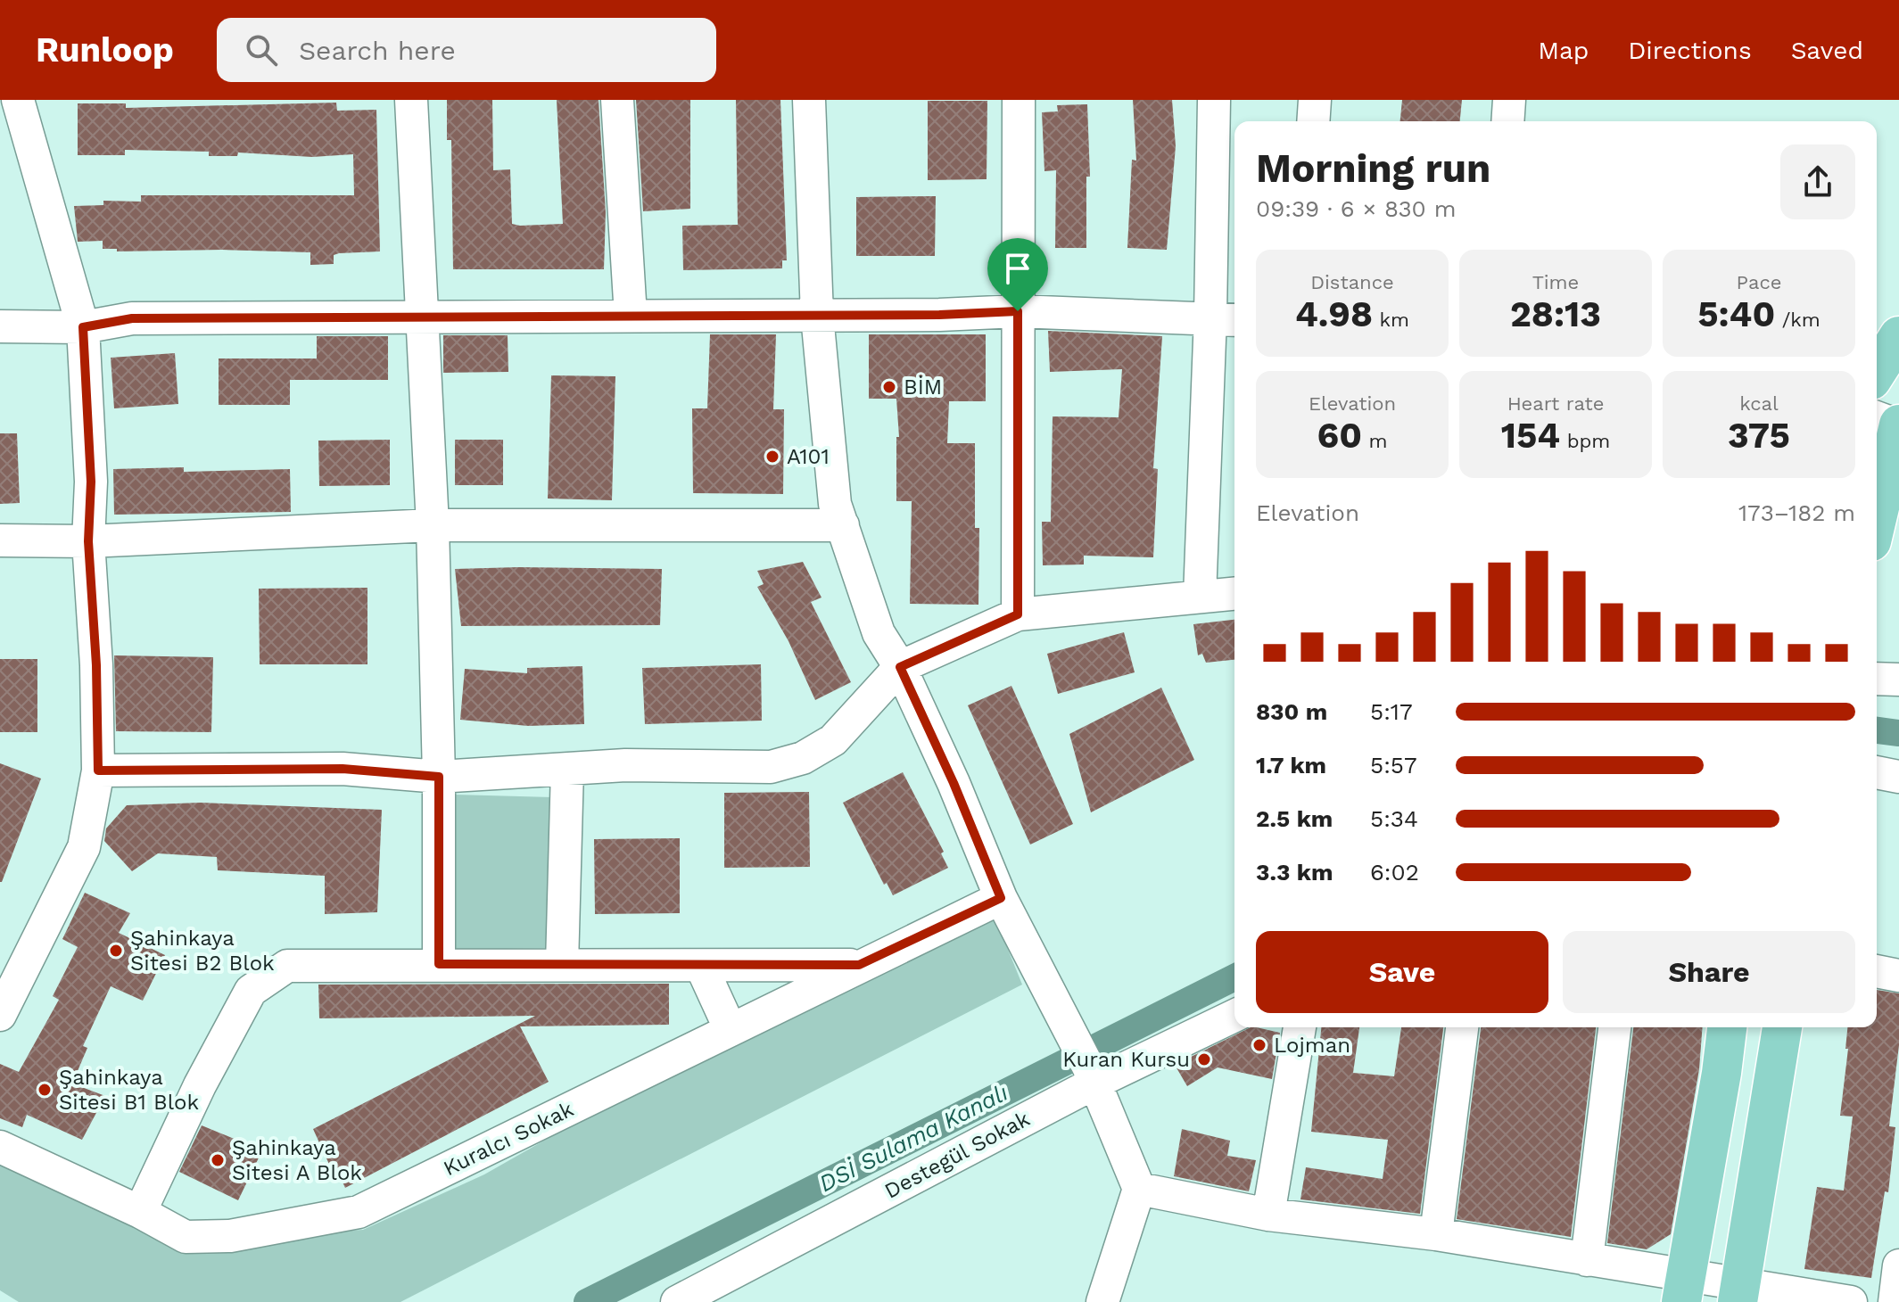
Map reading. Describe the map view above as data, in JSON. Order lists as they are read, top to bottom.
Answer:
{
  "streets": {
    "street": ["Kuralcı Sokak", "Destegül Sokak"]
  },
  "water": ["DSİ Sulama Kanalı"],
  "places": [
    "BİM",
    "A101",
    "Şahinkaya Sitesi B2 Blok",
    "Lojman",
    "Kuran Kursu",
    "Şahinkaya Sitesi B1 Blok",
    "Şahinkaya Sitesi A Blok"
  ],
  "page": {
    "header": "Runloop",
    "search": "Search here",
    "nav": ["Map", "Directions", "Saved"],
    "heading": ["Morning run", "09:39 · 6 × 830 m"],
    "stats": [
      ["Distance", "4.98 km"],
      ["Time", "28:13"],
      ["Pace", "5:40 /km"],
      ["Elevation", "60 m"],
      ["Heart rate", "154 bpm"],
      ["kcal", "375"]
    ],
    "chart": ["Elevation", "173–182 m"],
    "list": [
      {
        "name": "830 m",
        "note": "5:17"
      },
      {
        "name": "1.7 km",
        "note": "5:57"
      },
      {
        "name": "2.5 km",
        "note": "5:34"
      },
      {
        "name": "3.3 km",
        "note": "6:02"
      }
    ],
    "buttons": ["Save", "Share"]
  }
}
